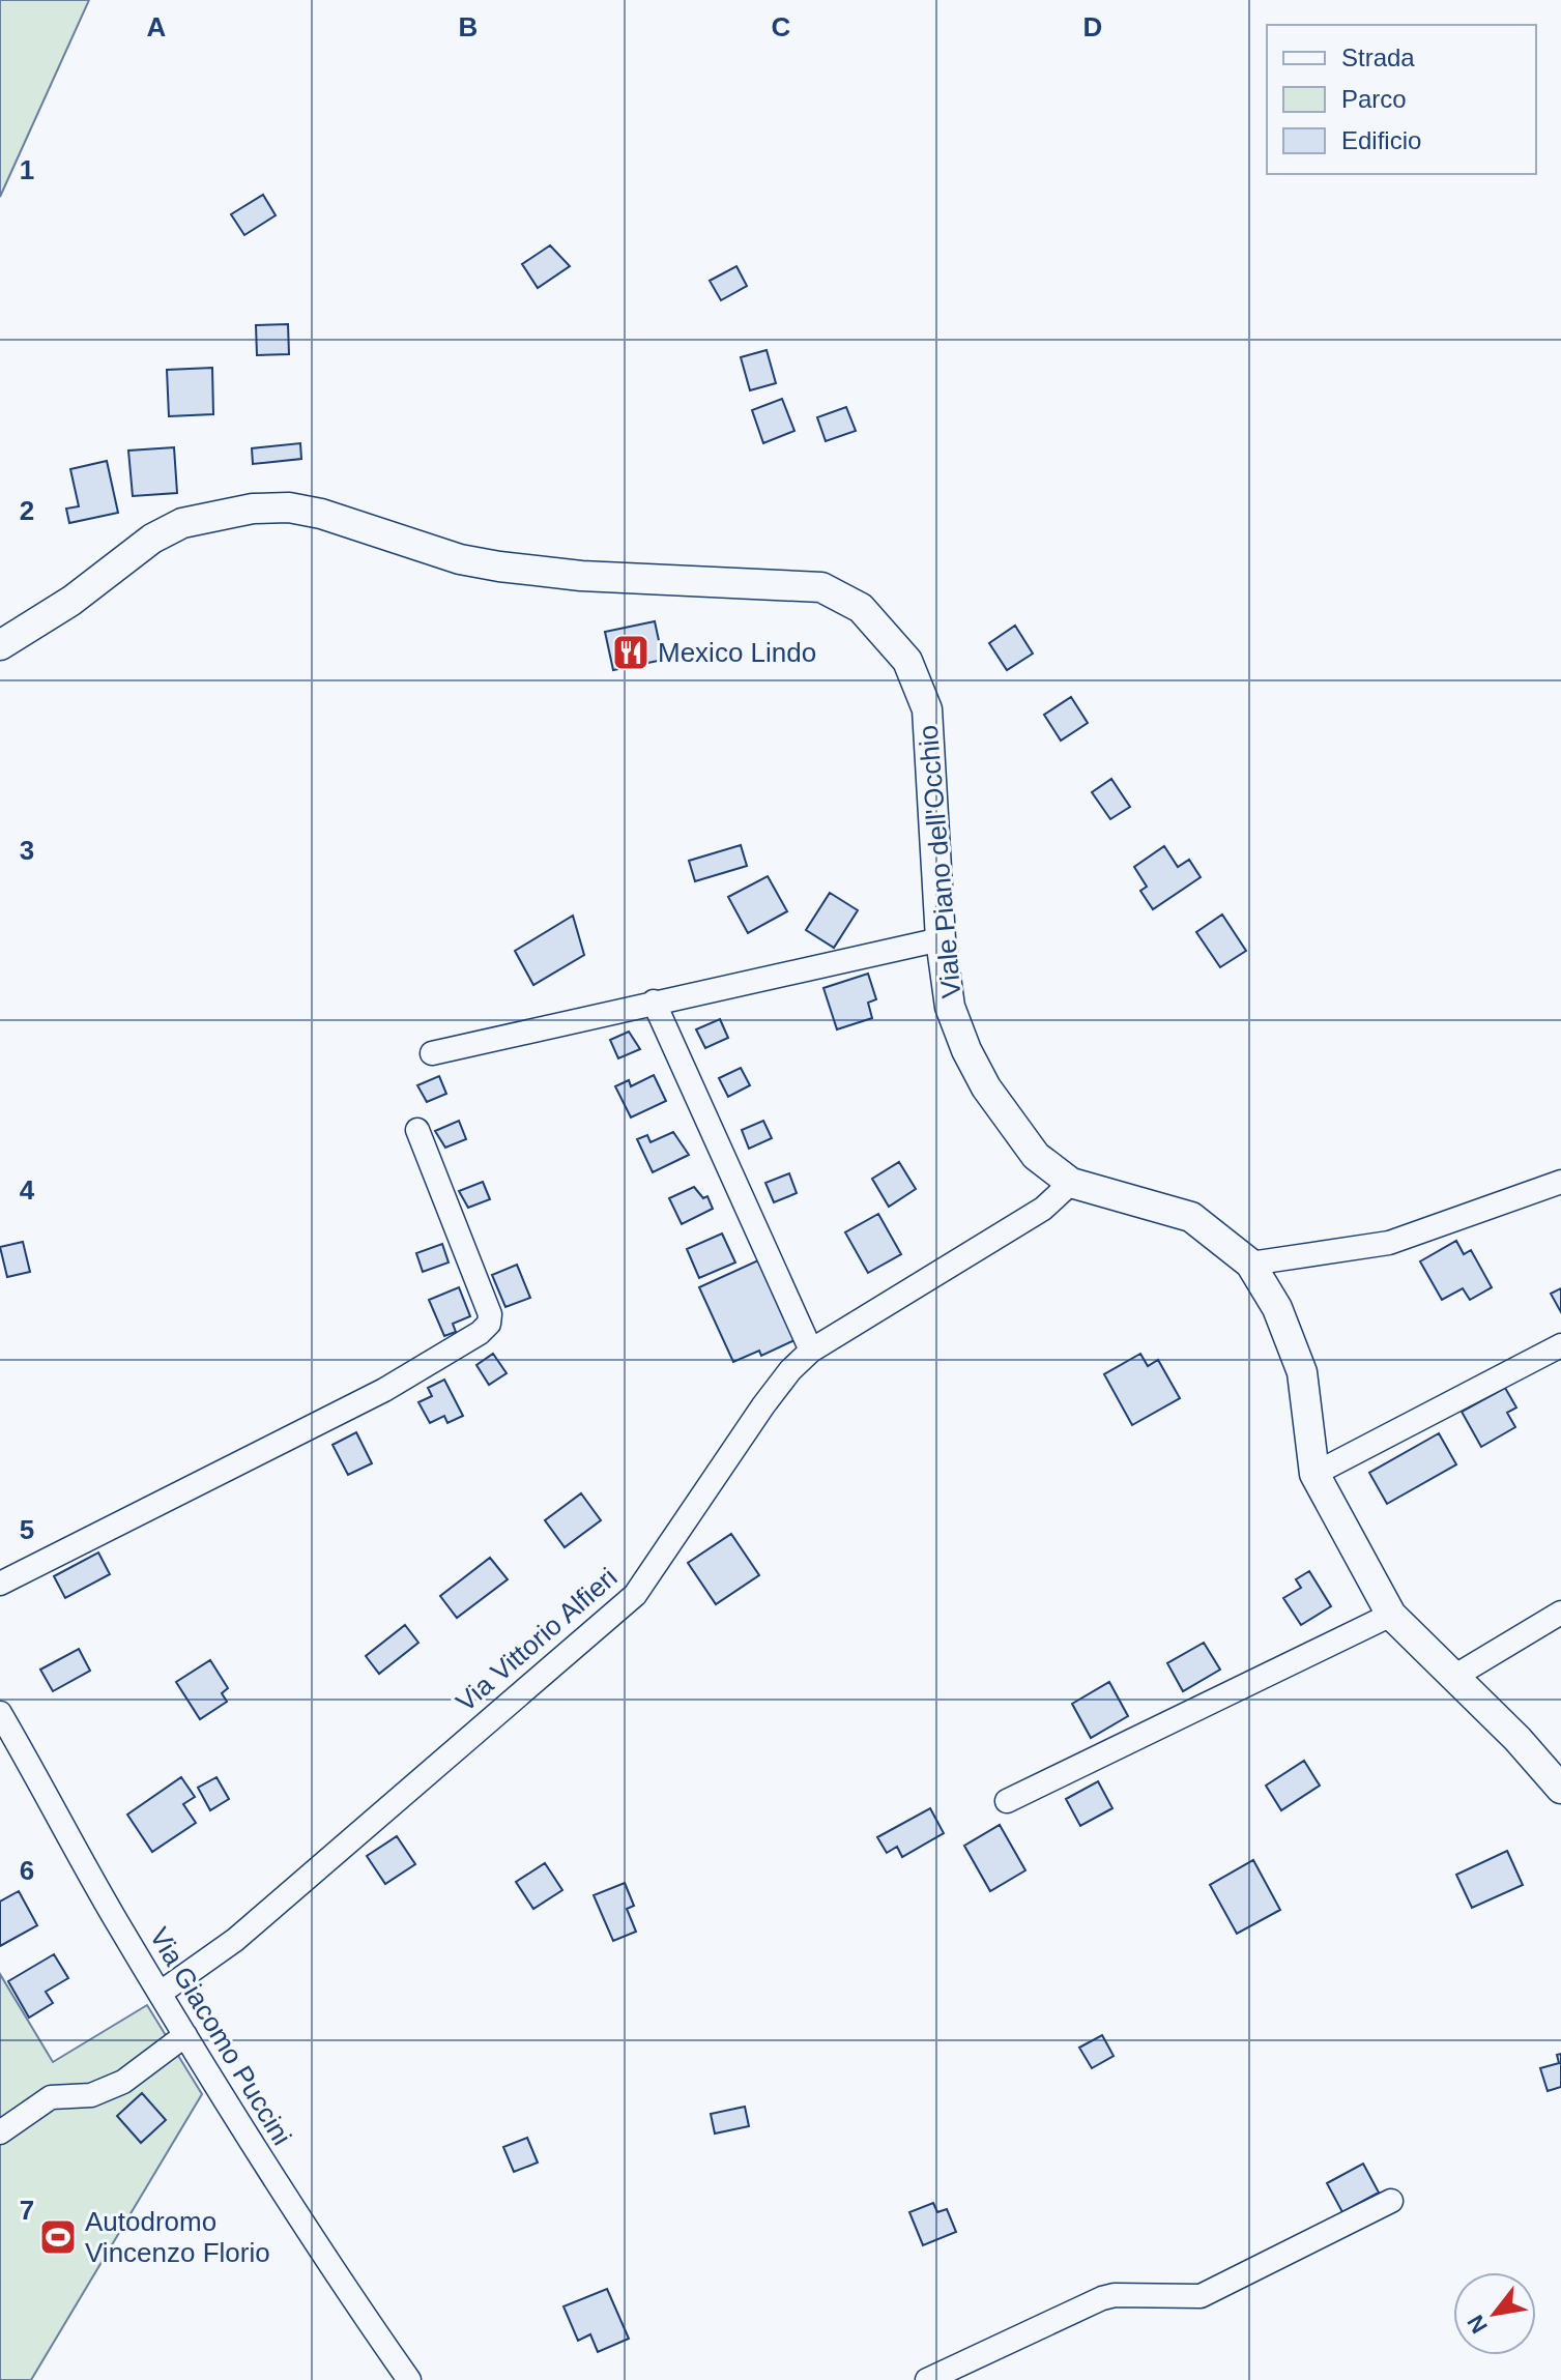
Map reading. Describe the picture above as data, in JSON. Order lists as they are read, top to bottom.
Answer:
{
  "streets": {
    "main road": ["Viale Piano dell'Occhio"],
    "street": ["Via Vittorio Alfieri", "Via Giacomo Puccini"]
  },
  "crossings": [
    ["Viale Piano dell'Occhio", "Via Vittorio Alfieri"],
    ["Via Vittorio Alfieri", "Via Giacomo Puccini"]
  ],
  "places": {
    "restaurant": ["Mexico Lindo"],
    "sports": ["Autodromo Vincenzo Florio"]
  },
  "legend": ["Strada", "Parco", "Edificio"],
  "north": "bottom left",
  "grid": {
    "columns": [
      "A",
      "B",
      "C",
      "D"
    ],
    "rows": [
      "1",
      "2",
      "3",
      "4",
      "5",
      "6",
      "7"
    ]
  }
}
